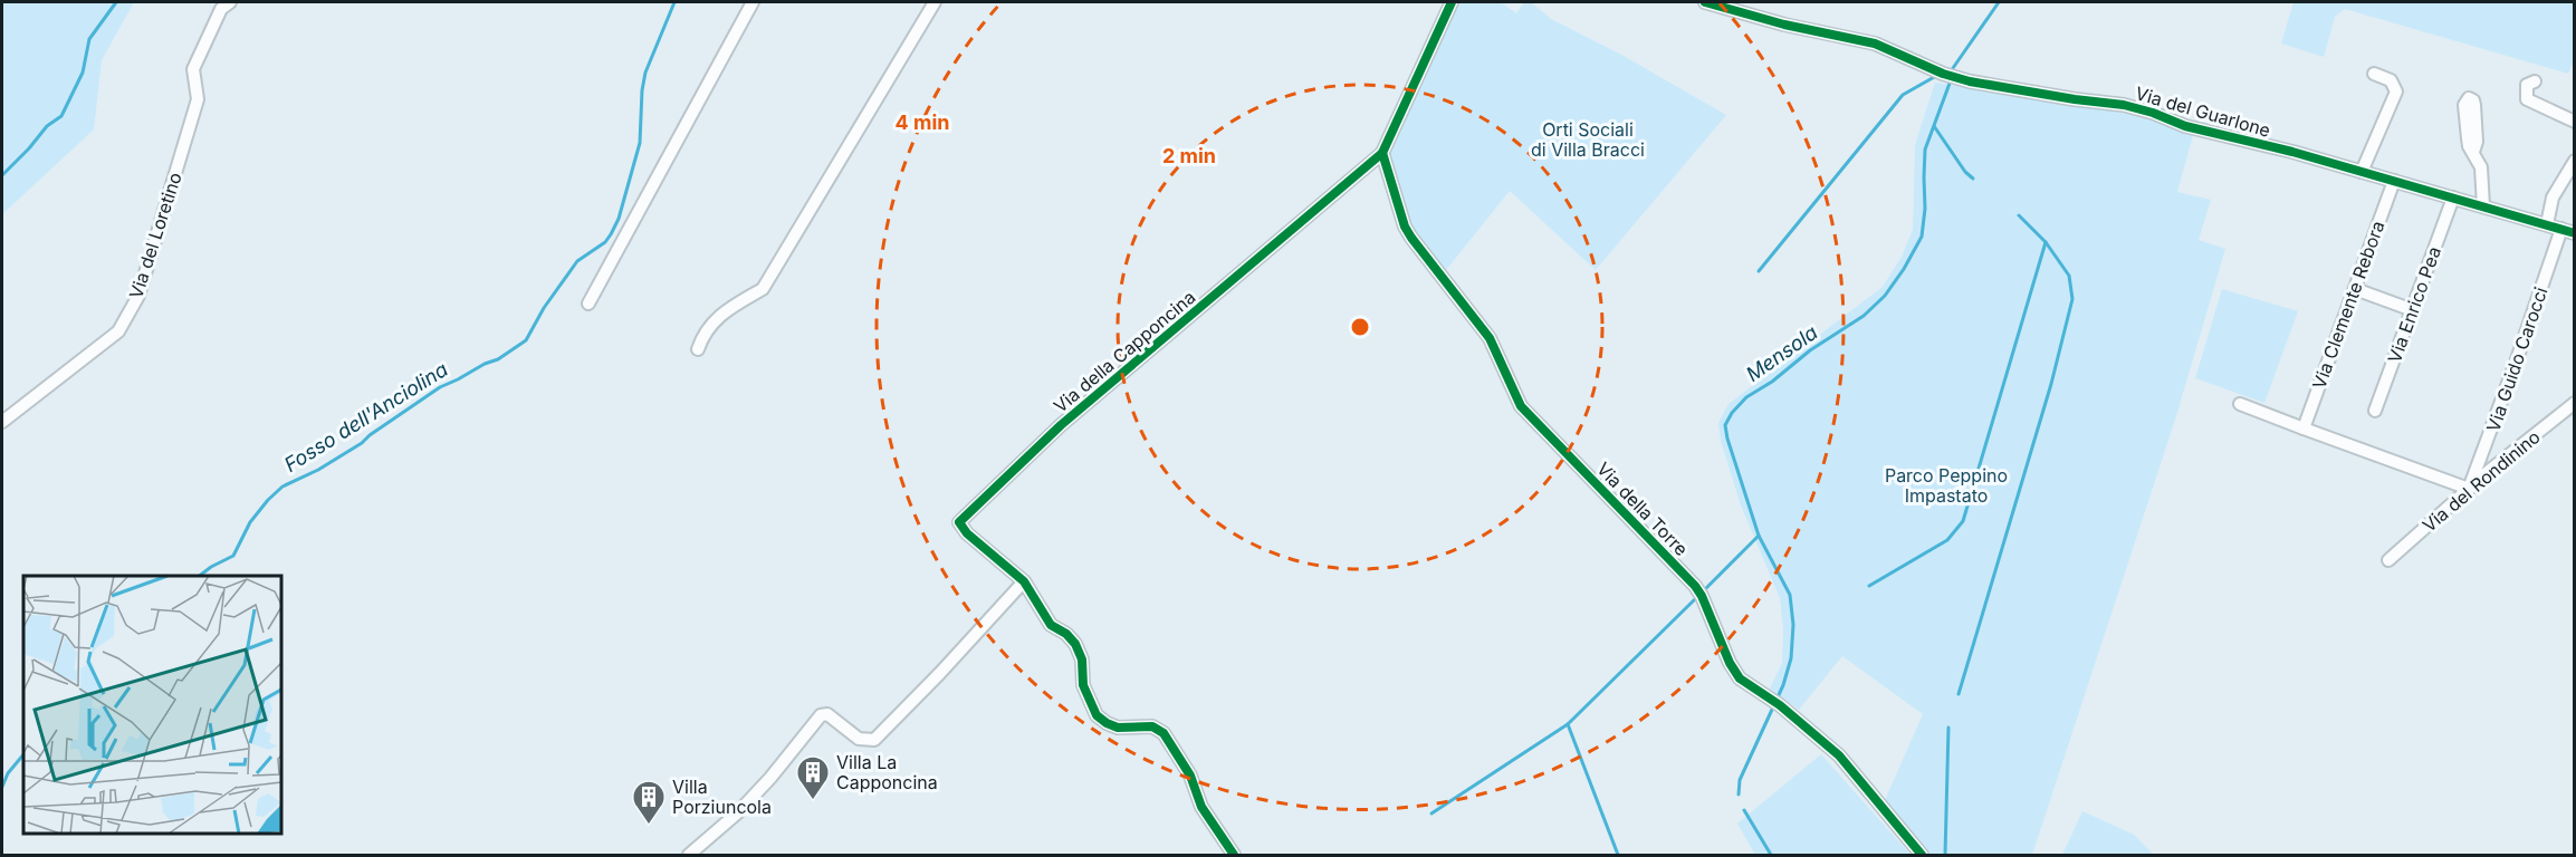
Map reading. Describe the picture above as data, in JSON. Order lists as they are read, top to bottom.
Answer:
{
  "streets": {
    "street": [
      "Via del Guarlone",
      "Via del Loretino",
      "Via Clemente Rebora",
      "Via Enrico Pea",
      "Via della Capponcina",
      "Via Guido Carocci",
      "Via del Rondinino",
      "Via della Torre"
    ]
  },
  "crossings": [
    ["Via del Guarlone", "Via Clemente Rebora"],
    ["Via del Guarlone", "Via Enrico Pea"],
    ["Via del Guarlone", "Via Guido Carocci"],
    ["Via della Capponcina", "Via della Torre"],
    ["Via Guido Carocci", "Via del Rondinino"]
  ],
  "water": ["Mensola", "Fosso dell'Anciolina"],
  "parks": ["Orti Sociali di Villa Bracci", "Parco Peppino Impastato"],
  "places": {
    "building": ["Villa La Capponcina", "Villa Porziuncola"]
  },
  "rings": ["4 min", "2 min"]
}
